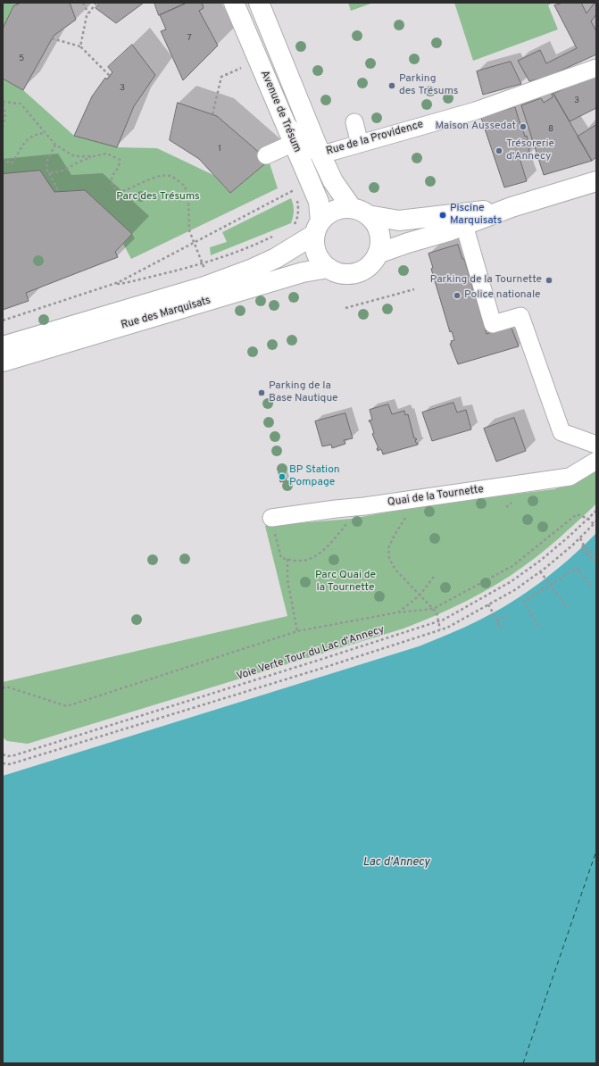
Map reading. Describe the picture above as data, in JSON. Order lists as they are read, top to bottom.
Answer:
{
  "streets": {
    "main road": ["Avenue de Trésum", "Rue des Marquisats"],
    "street": ["Rue de la Providence", "Quai de la Tournette"],
    "path": ["Voie Verte Tour du Lac d'Annecy"]
  },
  "crossings": [
    ["Avenue de Trésum", "Rue de la Providence"],
    ["Avenue de Trésum", "Rue des Marquisats"]
  ],
  "water": ["Lac d'Annecy"],
  "parks": ["Parc des Trésums", "Parc Quai de la Tournette"],
  "places": [
    "Parking des Trésums",
    "Maison Aussedat",
    "Trésorerie d'Annecy",
    "Piscine Marquisats",
    "Parking de la Tournette",
    "Police nationale",
    "Parking de la Base Nautique",
    "BP Station Pompage"
  ],
  "house_numbers": [
    "7",
    "5",
    "3",
    "3",
    "8",
    "1"
  ]
}
